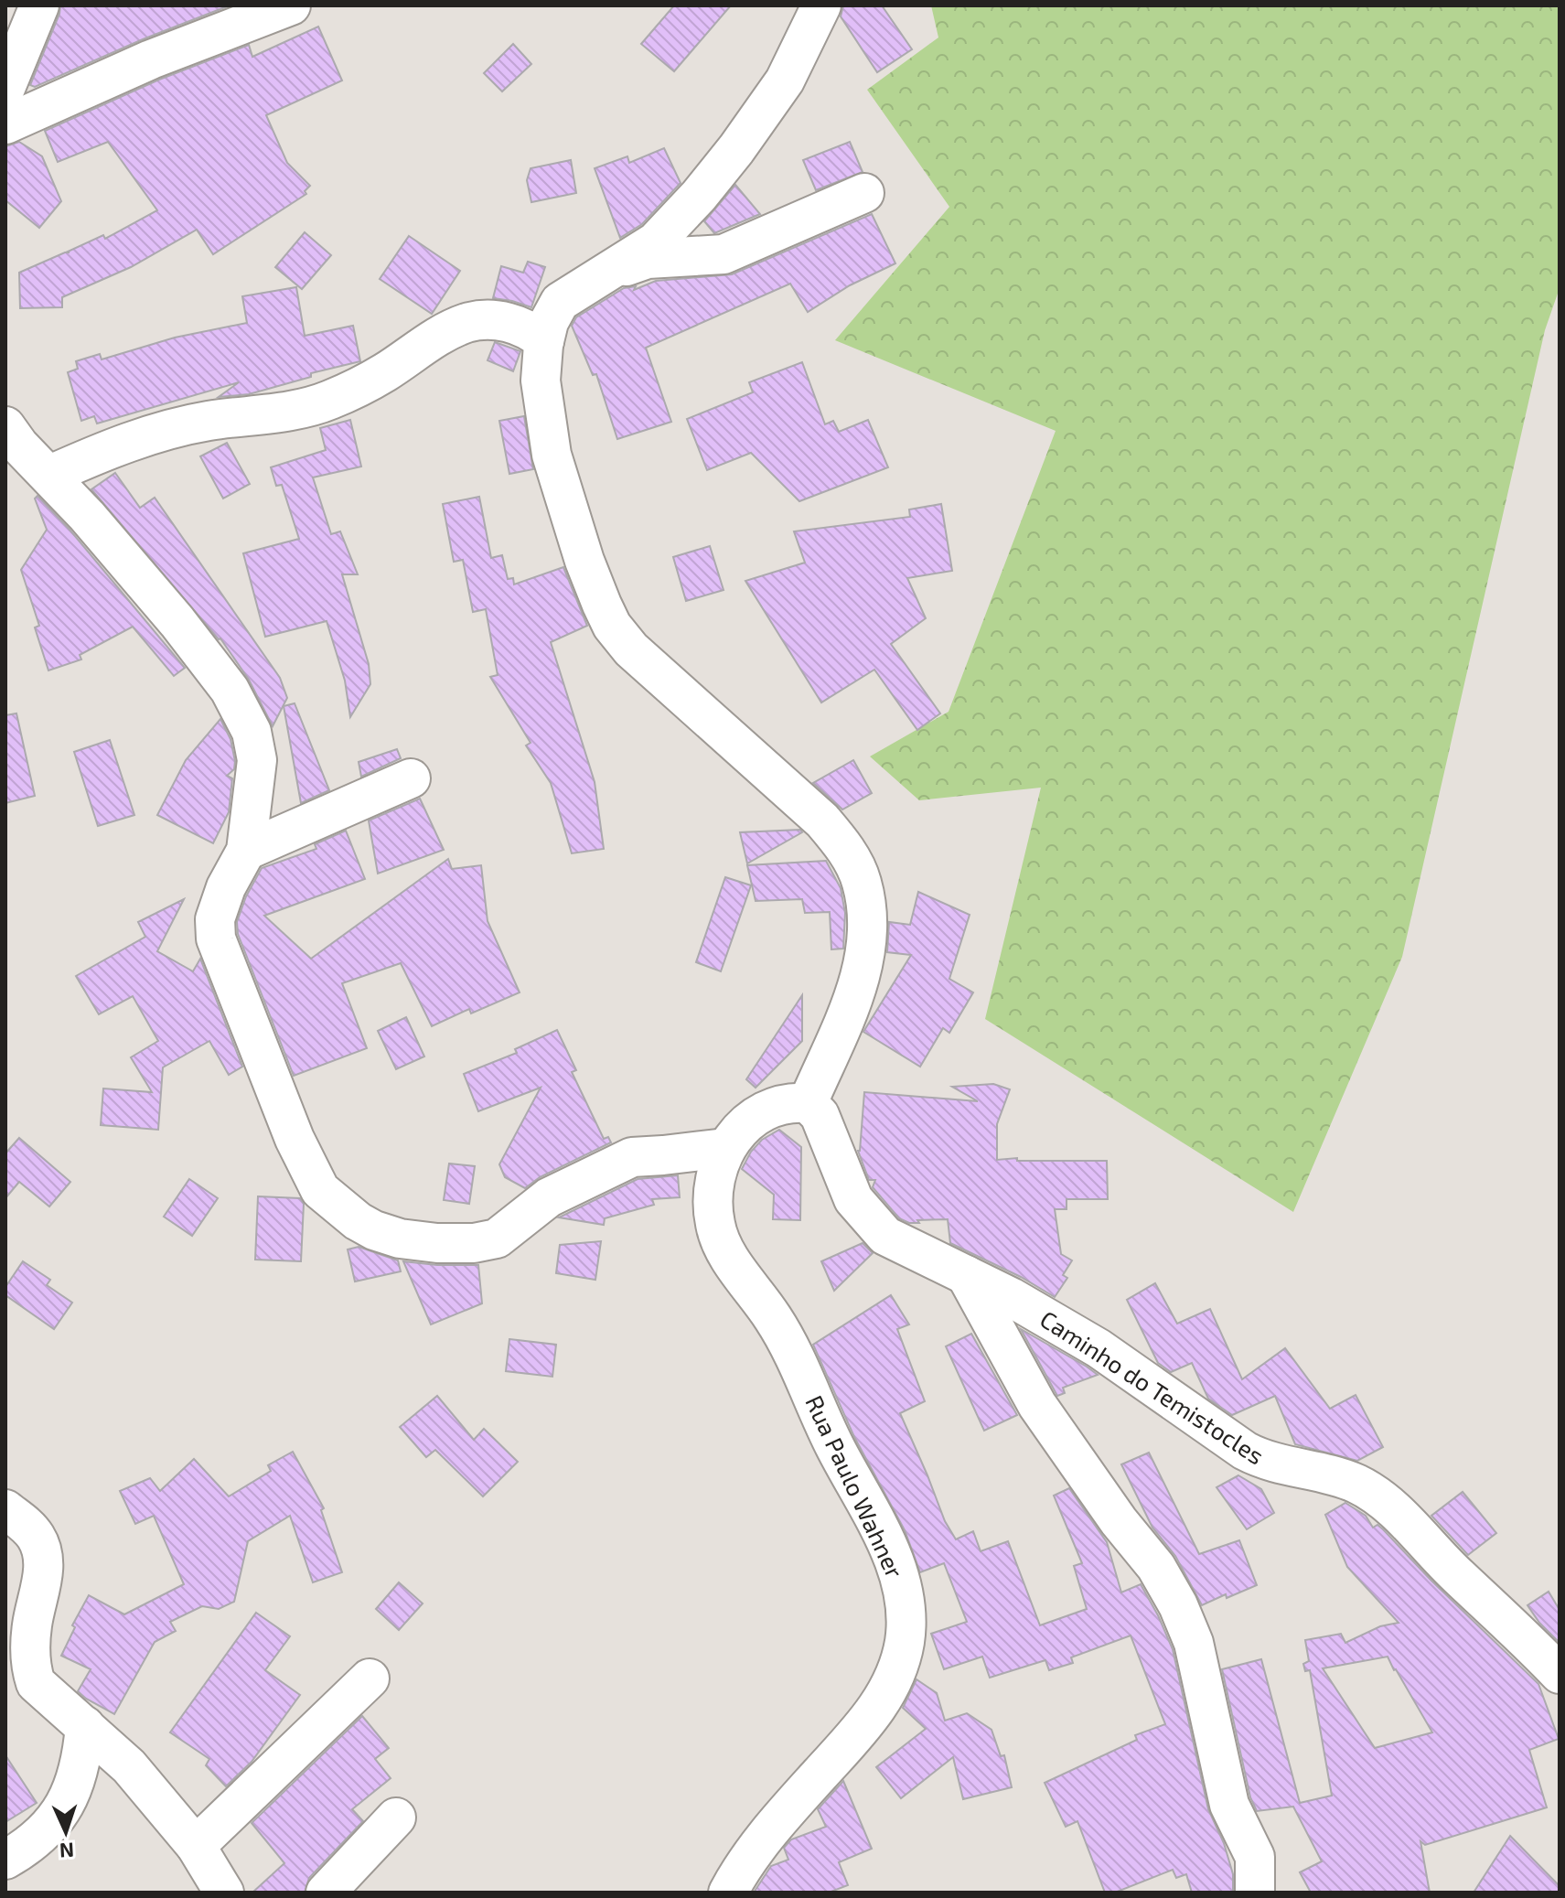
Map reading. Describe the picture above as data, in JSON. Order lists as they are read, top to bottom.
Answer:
{
  "streets": {
    "street": ["Caminho do Temistocles", "Rua Paulo Wahner"]
  },
  "crossings": [
    ["Caminho do Temistocles", "Rua Paulo Wahner"]
  ],
  "north": "bottom"
}
